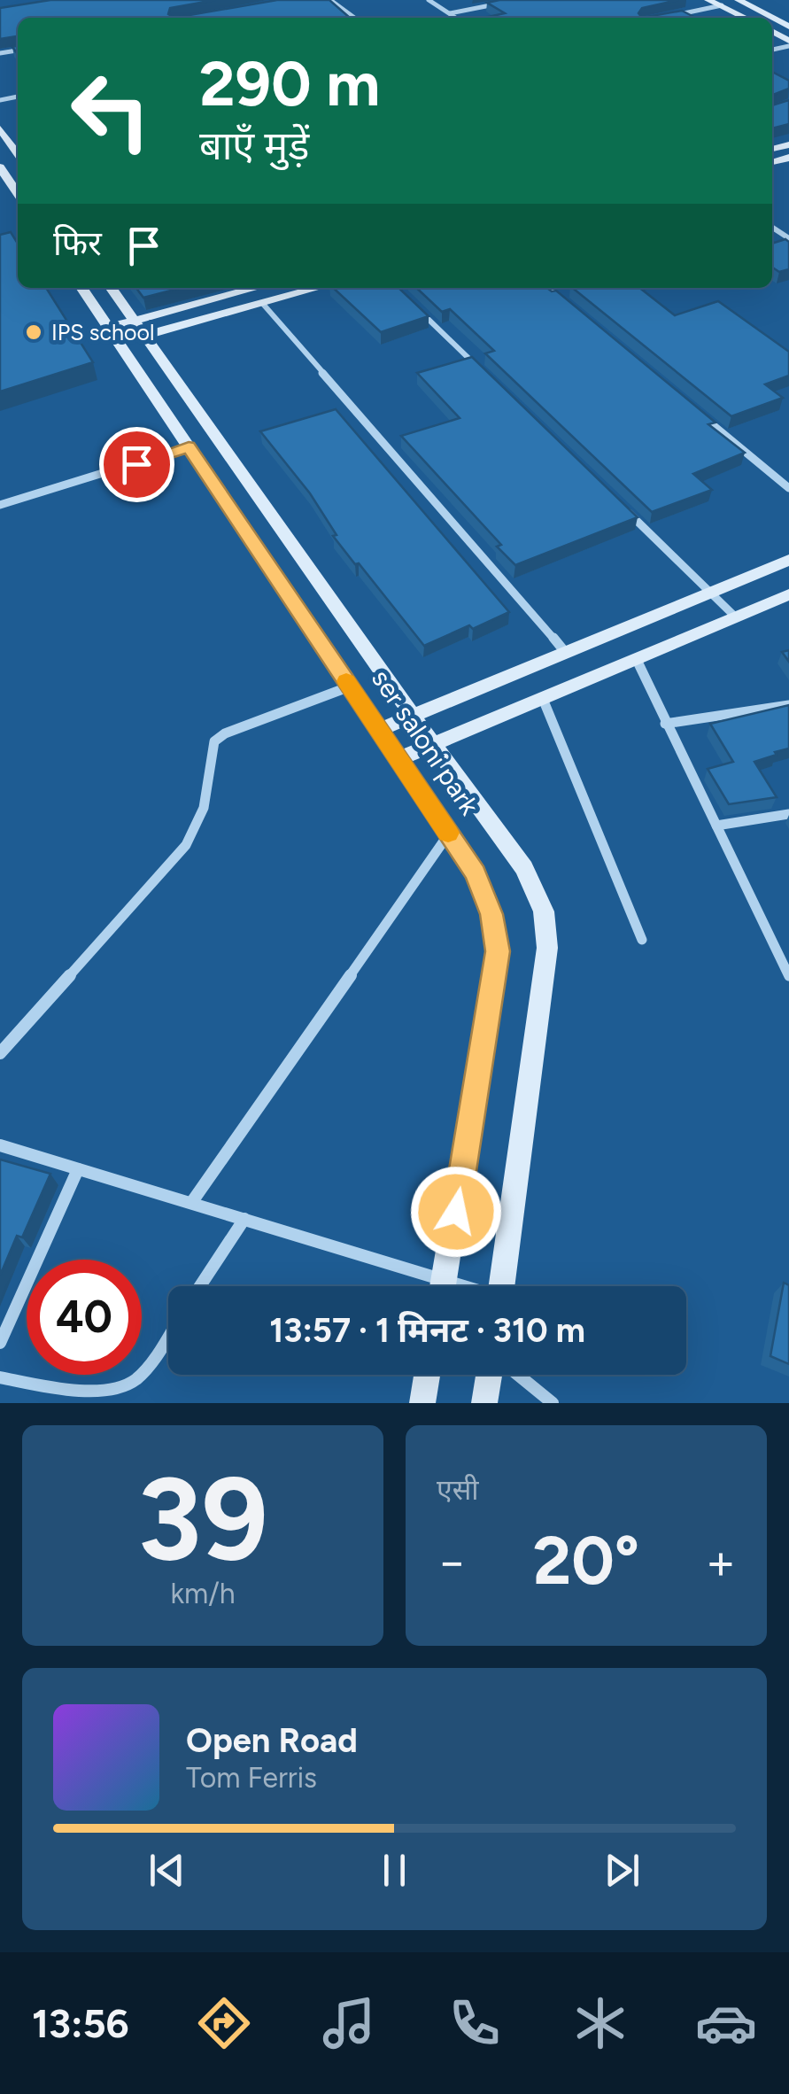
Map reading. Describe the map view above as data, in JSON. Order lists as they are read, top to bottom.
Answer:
{
  "streets": {
    "street": ["ser saloni park"]
  },
  "places": ["IPS school"],
  "page": {
    "turn": ["290 m", "बाएँ मुड़ें"],
    "then": "फिर",
    "limit": "40",
    "trip": "13:57 · 1 मिनट · 310 m",
    "tile": [
      ["39", "km/h"],
      "एसी"
    ],
    "heat": ["−", "20°", "+"],
    "song": ["Open Road", "Tom Ferris"],
    "tabs": "13:56"
  }
}
